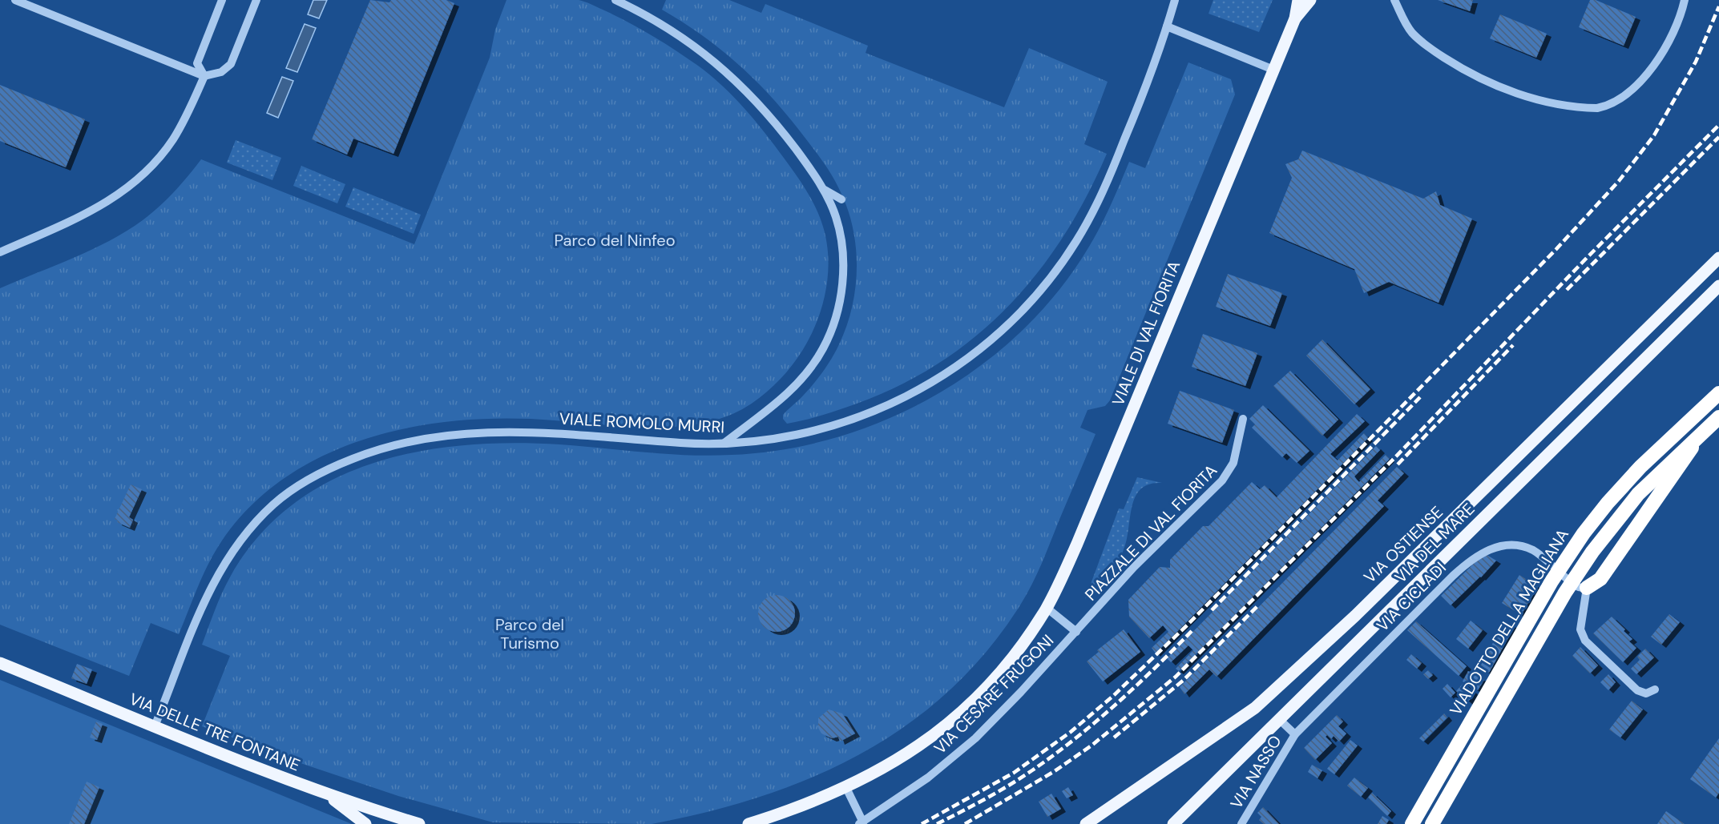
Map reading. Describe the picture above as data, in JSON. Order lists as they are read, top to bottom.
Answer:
{
  "streets": {
    "highway": ["VIADOTTO DELLA MAGLIANA"],
    "main road": [
      "VIALE DI VAL FIORITA",
      "VIA DEL MARE",
      "VIA OSTIENSE",
      "VIA DELLE TRE FONTANE"
    ],
    "street": [
      "VIALE ROMOLO MURRI",
      "PIAZZALE DI VAL FIORITA",
      "VIA CICLADI",
      "VIA CESARE FRUGONI",
      "VIA NASSO"
    ]
  },
  "crossings": [
    ["VIALE ROMOLO MURRI", "VIA DELLE TRE FONTANE"],
    ["PIAZZALE DI VAL FIORITA", "VIA CESARE FRUGONI"],
    ["VIA CICLADI", "VIA NASSO"]
  ],
  "parks": ["Parco del Ninfeo", "Parco del Turismo"]
}
